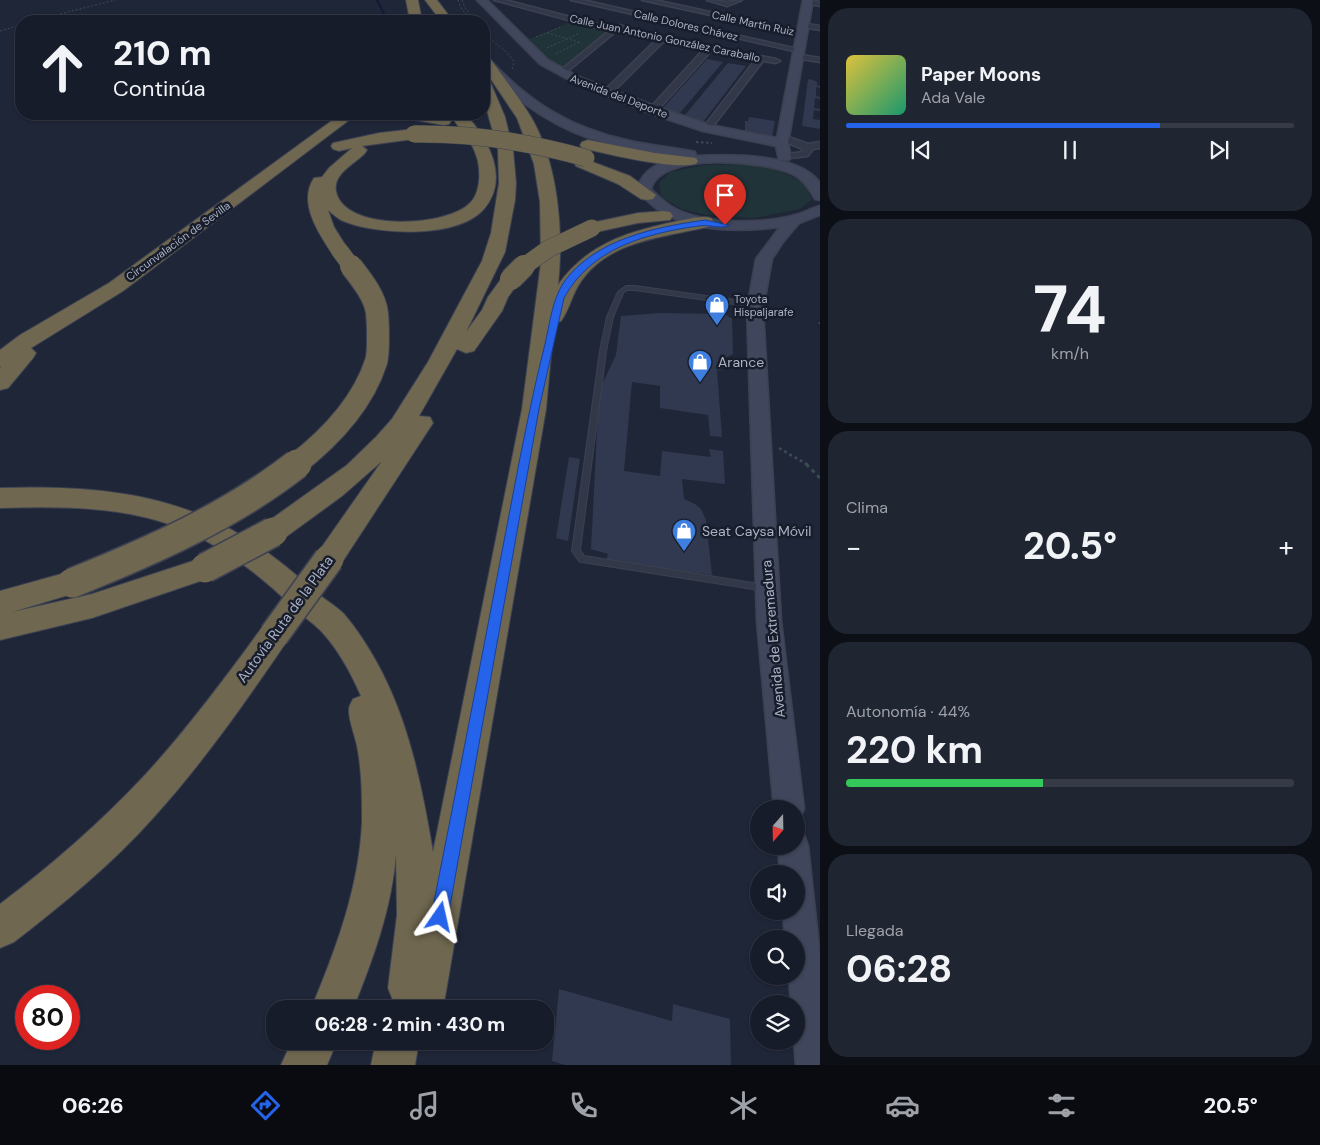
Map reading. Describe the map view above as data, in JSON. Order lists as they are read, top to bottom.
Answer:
{
  "streets": {
    "highway": ["Circunvalación de Sevilla", "Autovía Ruta de la Plata"],
    "main road": ["Avenida del Deporte", "Avenida de Extremadura"],
    "street": ["Calle Martín Ruiz", "Calle Dolores Chávez", "Calle Juan Antonio González Caraballo"]
  },
  "places": {
    "shop": ["Toyota Hispaljarafe", "Arance", "Seat Caysa Móvil"]
  },
  "north": "bottom",
  "page": {
    "turn": ["210 m", "Continúa"],
    "song": ["Paper Moons", "Ada Vale"],
    "tile": [
      ["74", "km/h"],
      "Clima",
      ["Autonomía · 44%", "220 km"],
      ["Llegada", "06:28"]
    ],
    "heat": ["−", "20.5°", "+"],
    "limit": "80",
    "trip": "06:28 · 2 min · 430 m",
    "tabs": ["06:26", "20.5°"]
  }
}
